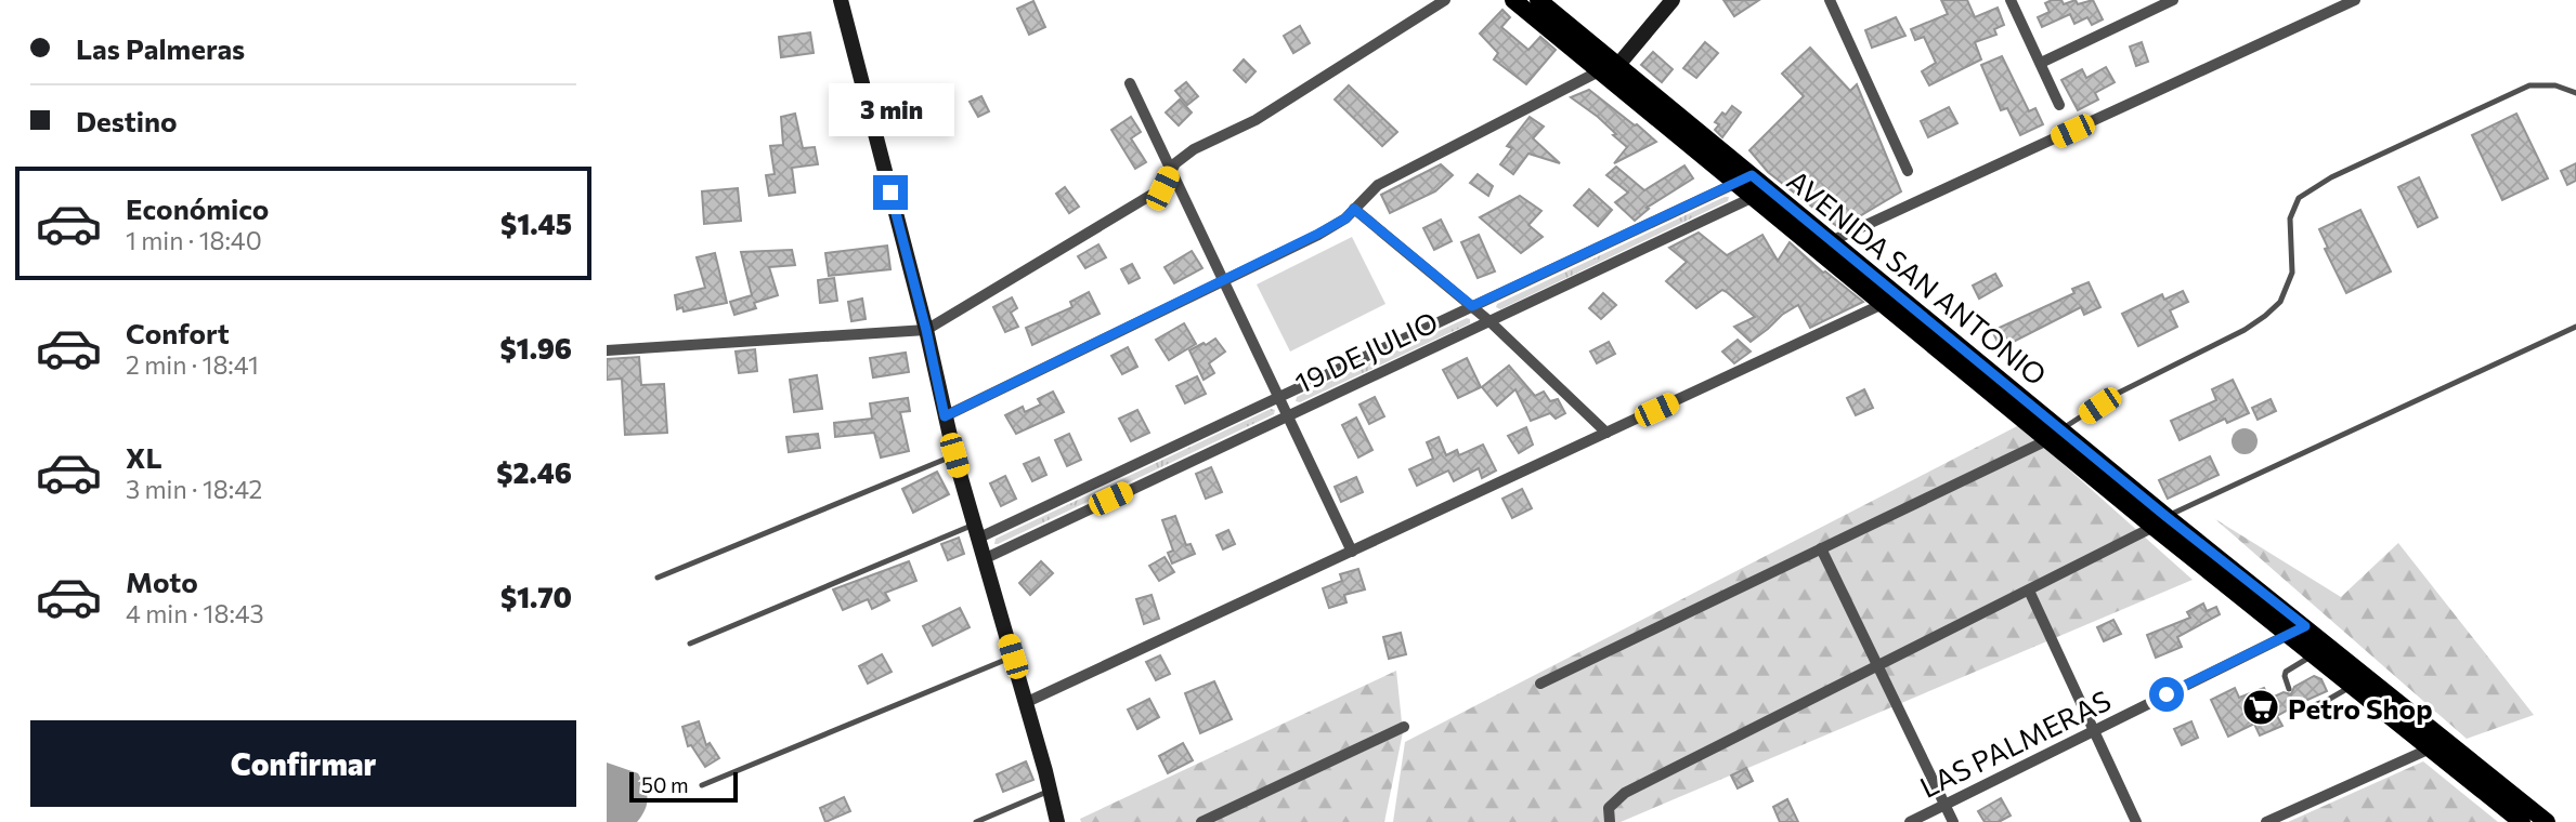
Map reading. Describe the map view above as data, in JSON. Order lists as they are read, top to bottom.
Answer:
{
  "streets": {
    "main road": ["AVENIDA SAN ANTONIO"],
    "street": ["19 DE JULIO", "LAS PALMERAS"]
  },
  "crossings": [
    ["AVENIDA SAN ANTONIO", "19 DE JULIO"],
    ["AVENIDA SAN ANTONIO", "LAS PALMERAS"]
  ],
  "places": {
    "supermarket": ["Petro Shop"]
  },
  "scale_bar": "50 m",
  "page": {
    "banner": ["Las Palmeras", "Destino"],
    "bubble": "3 min",
    "list": [
      {
        "name": "Económico",
        "note": "1 min · 18:40",
        "value": "$1.45"
      },
      {
        "name": "Confort",
        "note": "2 min · 18:41",
        "value": "$1.96"
      },
      {
        "name": "XL",
        "note": "3 min · 18:42",
        "value": "$2.46"
      },
      {
        "name": "Moto",
        "note": "4 min · 18:43",
        "value": "$1.70"
      }
    ],
    "buttons": "Confirmar",
    "scale": "50 m"
  }
}
